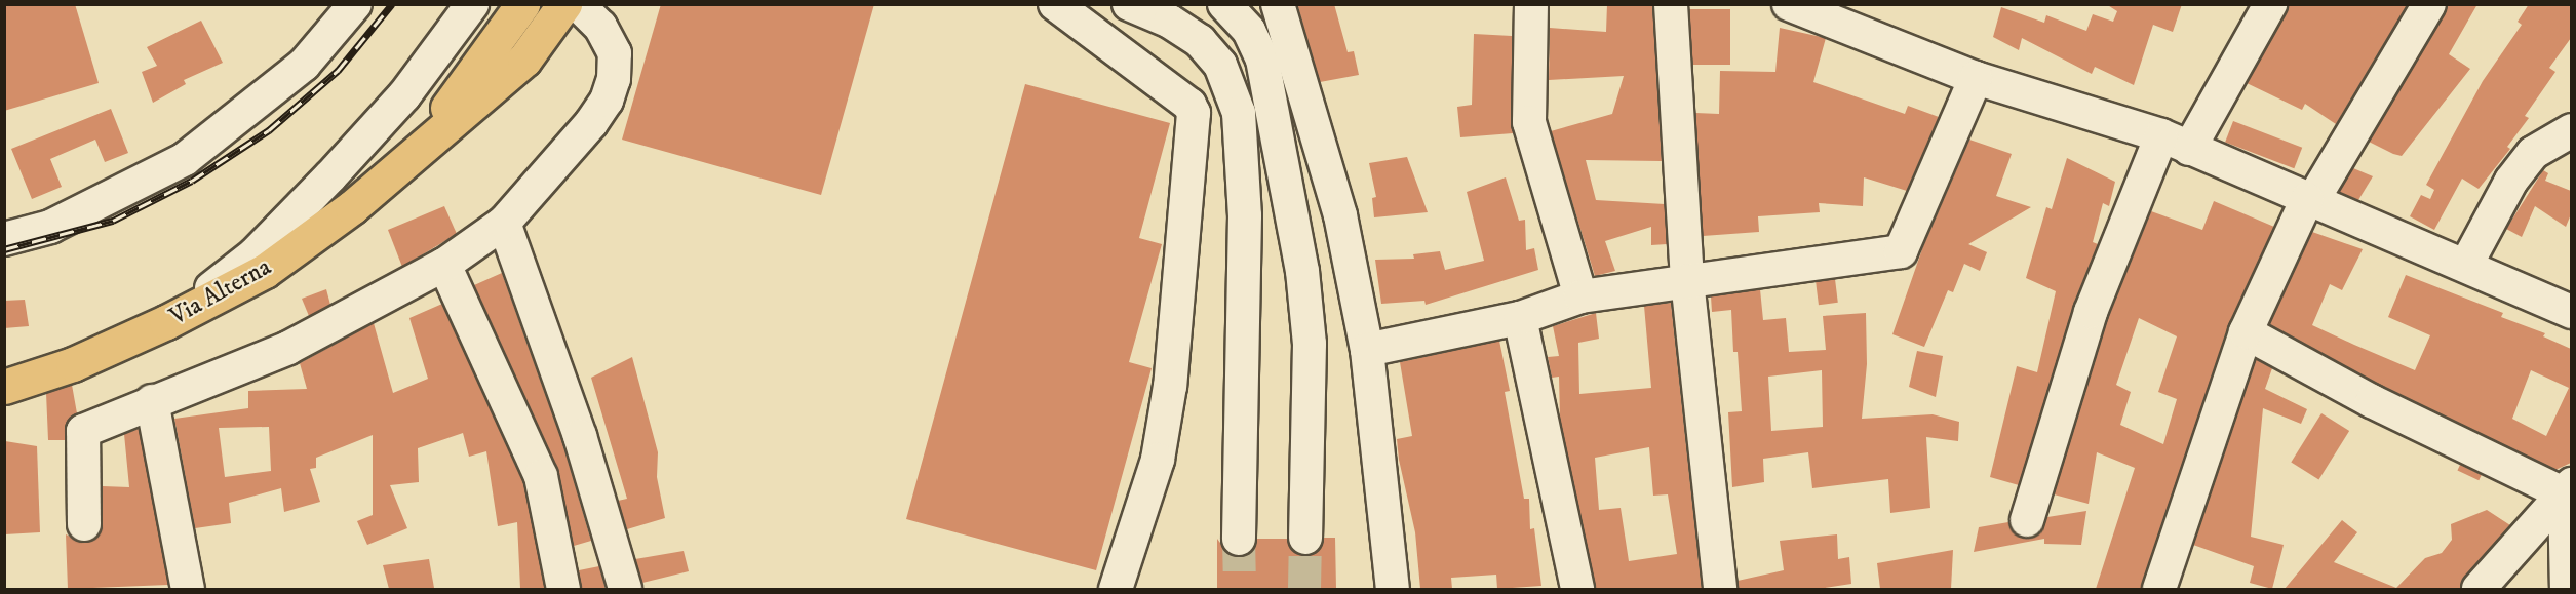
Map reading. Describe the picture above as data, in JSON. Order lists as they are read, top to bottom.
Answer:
{
  "streets": {
    "main road": ["Via Alterna"]
  }
}
